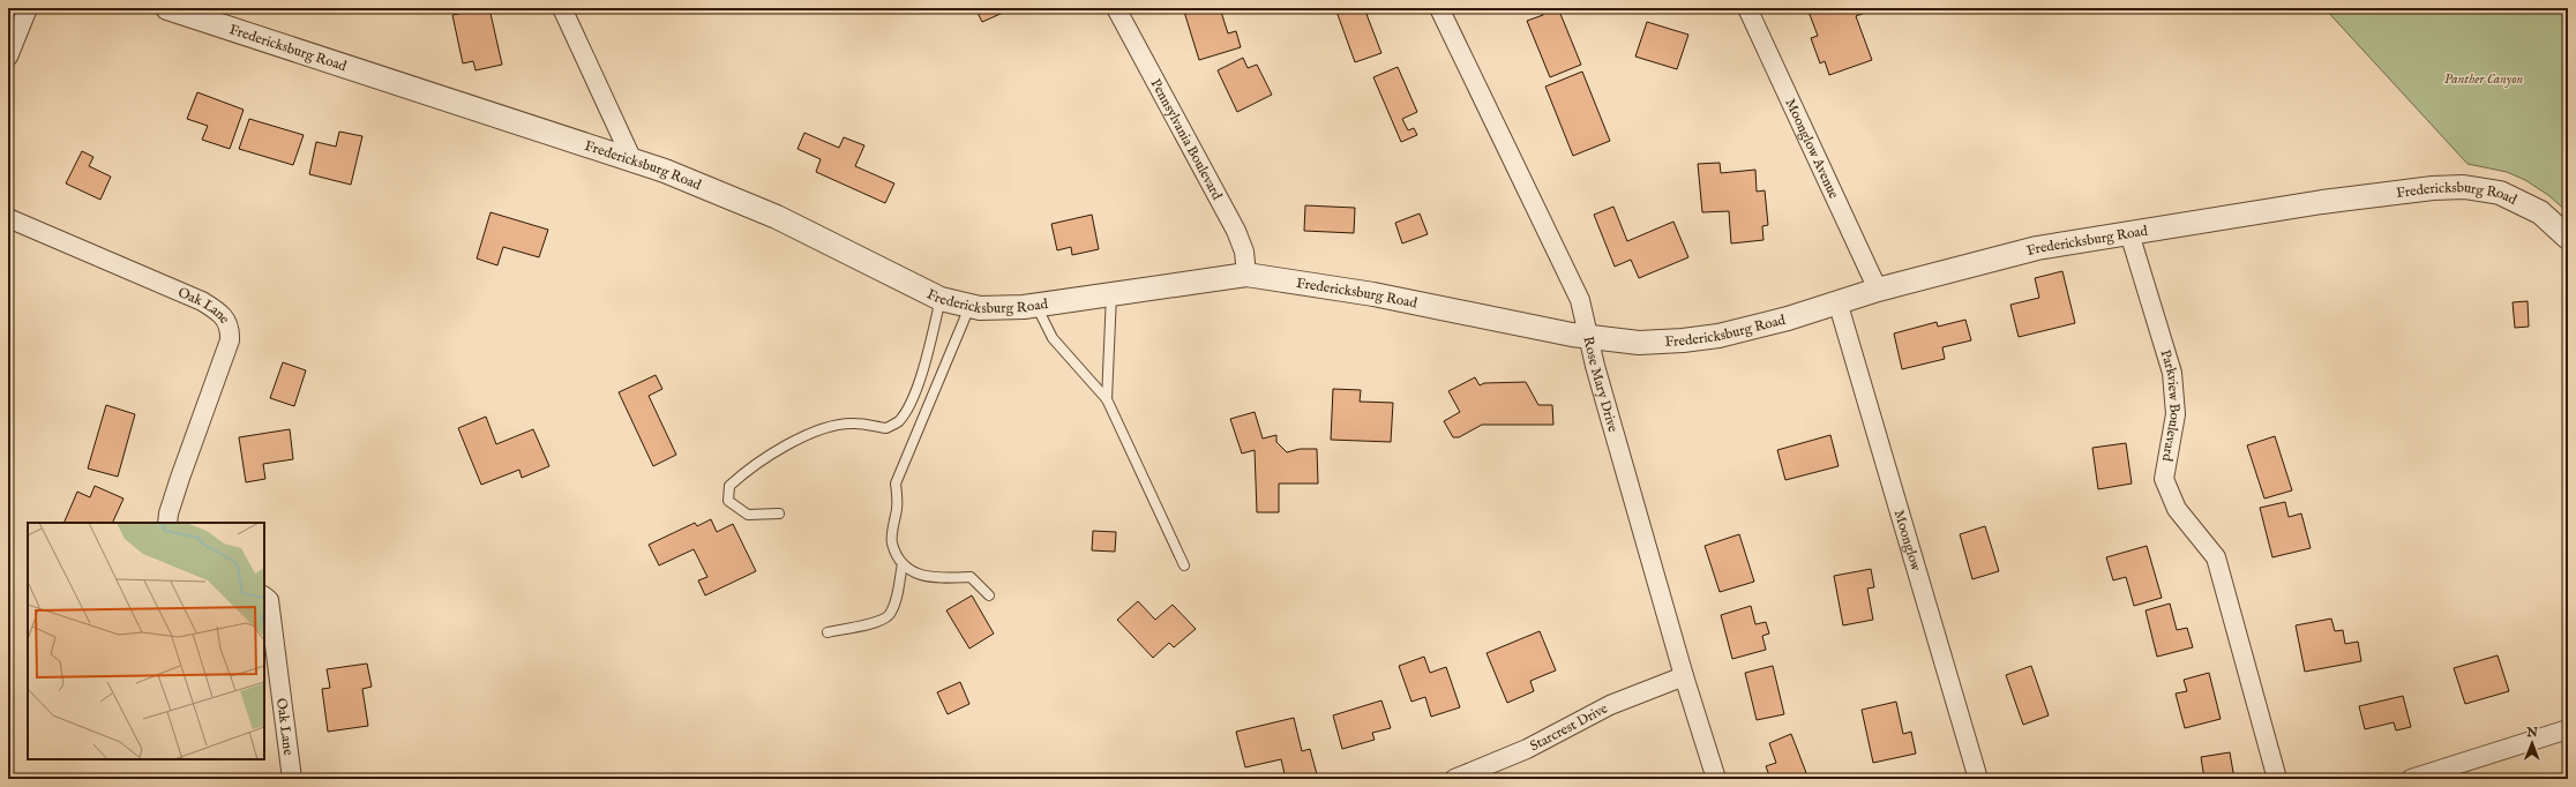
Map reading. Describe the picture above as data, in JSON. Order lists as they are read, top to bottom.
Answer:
{
  "streets": {
    "street": [
      "Fredericksburg Road",
      "Pennsylvania Boulevard",
      "Moonglow Avenue",
      "Oak Lane",
      "Rose Mary Drive",
      "Parkview Boulevard",
      "Moonglow",
      "Starcrest Drive"
    ]
  },
  "crossings": [
    ["Fredericksburg Road", "Pennsylvania Boulevard"],
    ["Fredericksburg Road", "Moonglow Avenue"],
    ["Fredericksburg Road", "Rose Mary Drive"],
    ["Fredericksburg Road", "Parkview Boulevard"],
    ["Fredericksburg Road", "Moonglow"],
    ["Rose Mary Drive", "Starcrest Drive"]
  ],
  "parks": ["Panther Canyon"],
  "north": "top"
}
